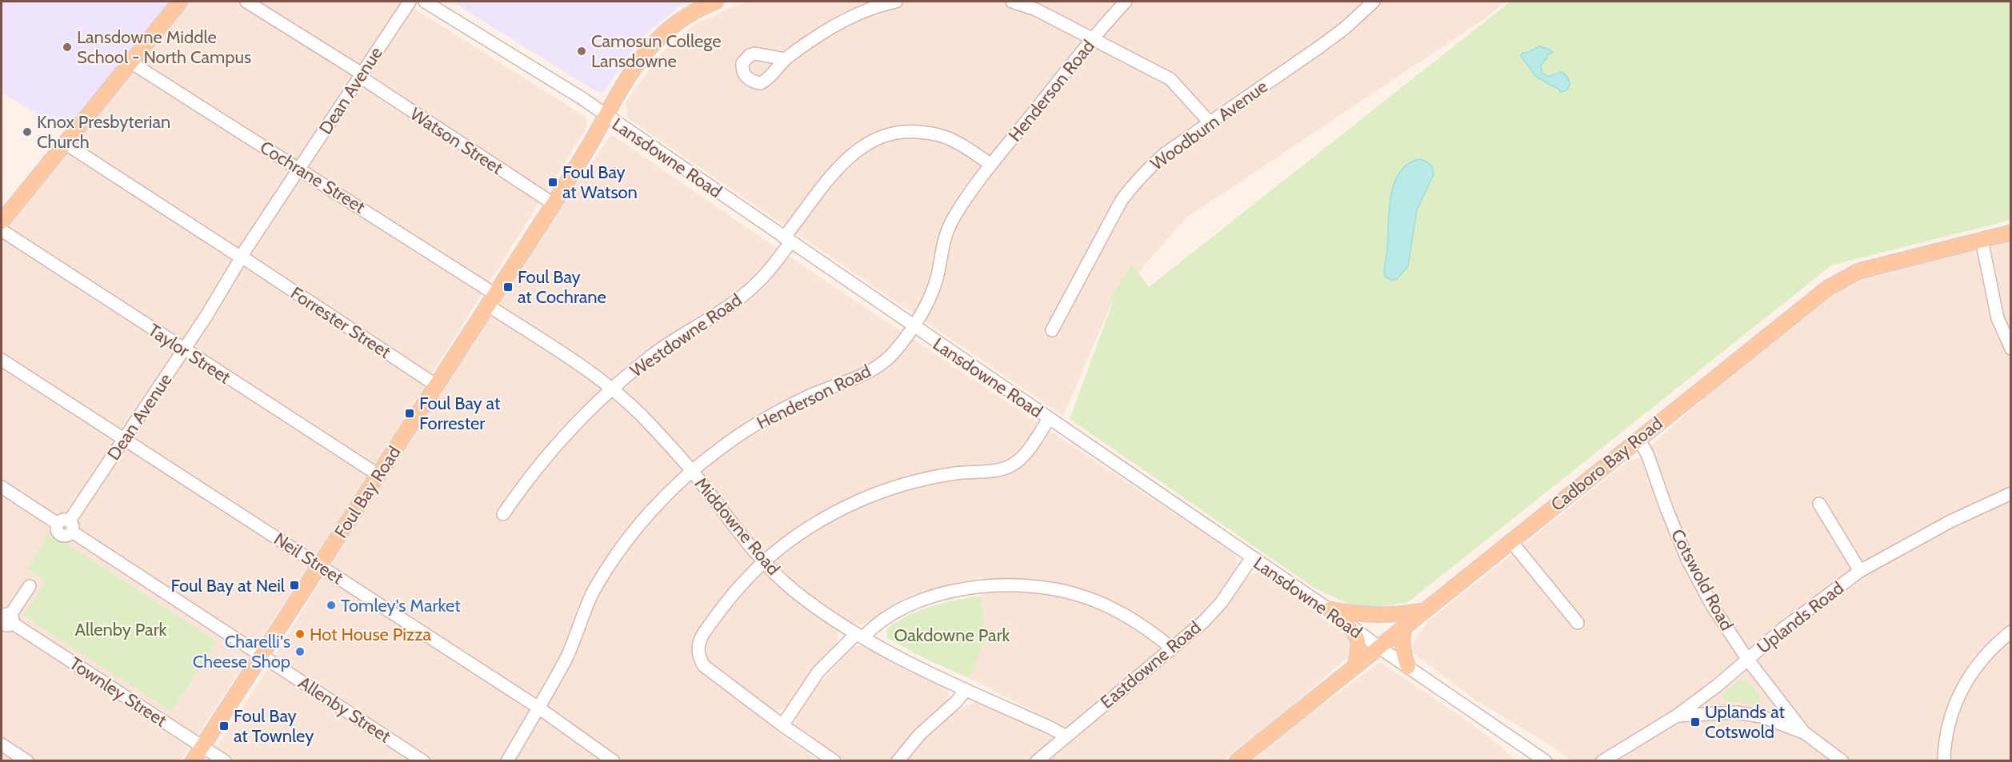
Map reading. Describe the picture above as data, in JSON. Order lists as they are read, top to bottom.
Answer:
{
  "streets": {
    "main road": ["Cadboro Bay Road", "Foul Bay Road"],
    "street": [
      "Dean Avenue",
      "Henderson Road",
      "Woodburn Avenue",
      "Watson Street",
      "Lansdowne Road",
      "Cochrane Street",
      "Forrester Street",
      "Westdowne Road",
      "Taylor Street",
      "Middowne Road",
      "Neil Street",
      "Cotswold Road",
      "Uplands Road",
      "Eastdowne Road",
      "Townley Street",
      "Allenby Street"
    ]
  },
  "crossings": [
    ["Dean Avenue", "Watson Street"],
    ["Dean Avenue", "Cochrane Street"],
    ["Dean Avenue", "Forrester Street"],
    ["Dean Avenue", "Taylor Street"],
    ["Dean Avenue", "Neil Street"],
    ["Dean Avenue", "Allenby Street"],
    ["Henderson Road", "Lansdowne Road"],
    ["Henderson Road", "Westdowne Road"],
    ["Henderson Road", "Middowne Road"],
    ["Henderson Road", "Neil Street"],
    ["Watson Street", "Foul Bay Road"],
    ["Lansdowne Road", "Westdowne Road"],
    ["Lansdowne Road", "Cadboro Bay Road"],
    ["Lansdowne Road", "Foul Bay Road"],
    ["Lansdowne Road", "Eastdowne Road"],
    ["Cochrane Street", "Foul Bay Road"],
    ["Cochrane Street", "Middowne Road"],
    ["Forrester Street", "Foul Bay Road"],
    ["Westdowne Road", "Middowne Road"],
    ["Taylor Street", "Foul Bay Road"],
    ["Cadboro Bay Road", "Cotswold Road"],
    ["Foul Bay Road", "Middowne Road"],
    ["Foul Bay Road", "Neil Street"],
    ["Foul Bay Road", "Townley Street"],
    ["Foul Bay Road", "Allenby Street"],
    ["Middowne Road", "Eastdowne Road"],
    ["Cotswold Road", "Uplands Road"]
  ],
  "parks": ["Allenby Park", "Oakdowne Park"],
  "places": {
    "other": [
      "Lansdowne Middle School - North Campus",
      "Camosun College Lansdowne",
      "Knox Presbyterian Church",
      "Tomley's Market",
      "Hot House Pizza",
      "Charelli's Cheese Shop"
    ],
    "transit": [
      "Foul Bay at Watson",
      "Foul Bay at Cochrane",
      "Foul Bay at Forrester",
      "Foul Bay at Neil",
      "Uplands at Cotswold",
      "Foul Bay at Townley"
    ]
  }
}
